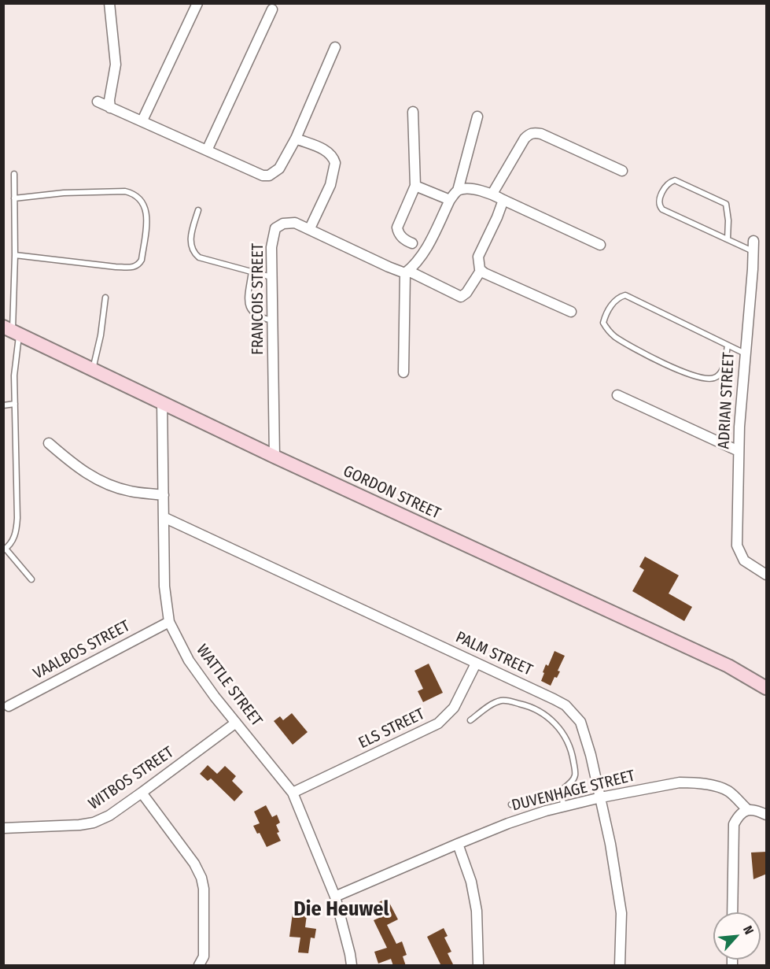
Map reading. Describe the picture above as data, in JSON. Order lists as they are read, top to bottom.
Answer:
{
  "streets": {
    "street": [
      "FRANCOIS STREET",
      "ADRIAN STREET",
      "GORDON STREET",
      "VAALBOS STREET",
      "PALM STREET",
      "WATTLE STREET",
      "ELS STREET",
      "WITBOS STREET",
      "DUVENHAGE STREET"
    ]
  },
  "crossings": [
    ["FRANCOIS STREET", "GORDON STREET"],
    ["GORDON STREET", "WATTLE STREET"],
    ["VAALBOS STREET", "WATTLE STREET"],
    ["PALM STREET", "WATTLE STREET"],
    ["PALM STREET", "ELS STREET"],
    ["PALM STREET", "DUVENHAGE STREET"],
    ["WATTLE STREET", "ELS STREET"],
    ["WATTLE STREET", "WITBOS STREET"],
    ["WATTLE STREET", "DUVENHAGE STREET"]
  ],
  "districts": ["Die Heuwel"],
  "north": "top right"
}
